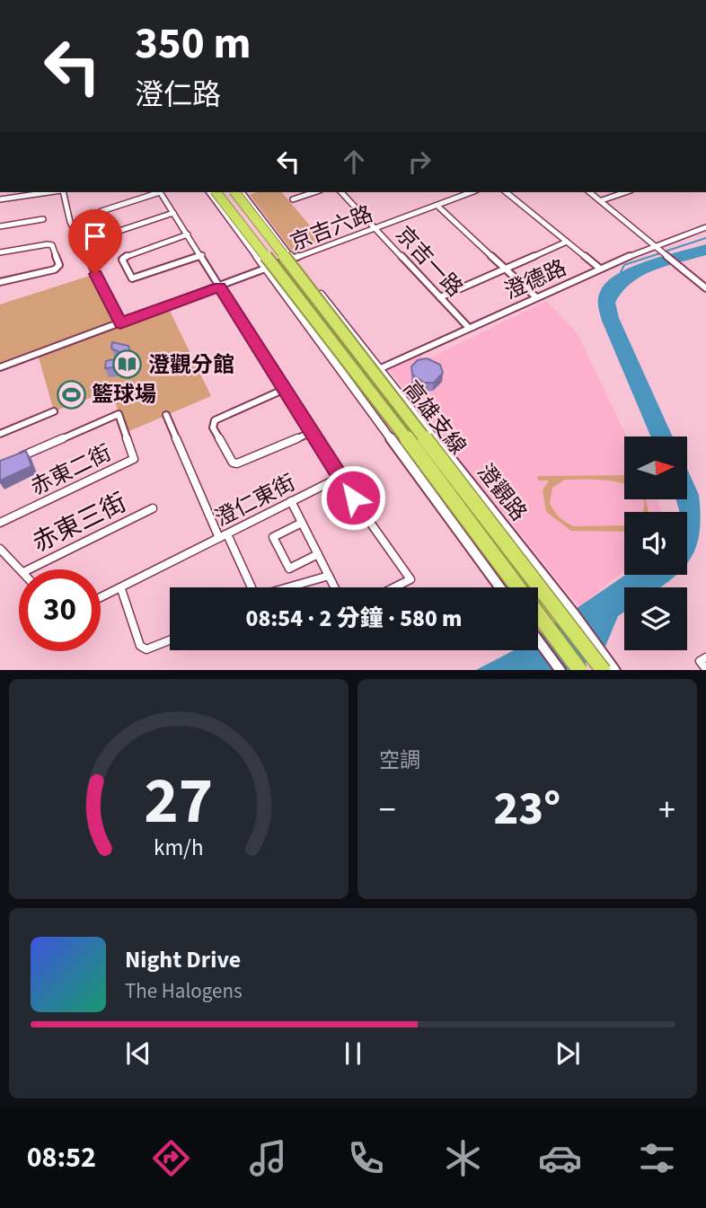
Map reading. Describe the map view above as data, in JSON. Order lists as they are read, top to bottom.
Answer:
{
  "streets": {
    "highway": ["高雄支線"],
    "street": [
      "京吉六路",
      "京吉一路",
      "澄德路",
      "赤東二街",
      "澄觀路",
      "澄仁東街",
      "赤東三街"
    ]
  },
  "crossings": [
    ["京吉六路", "京吉一路"],
    ["京吉六路", "澄觀路"],
    ["京吉一路", "澄德路"],
    ["澄德路", "澄觀路"]
  ],
  "places": {
    "library": ["澄觀分館"],
    "sports": ["籃球場"]
  },
  "north": "right",
  "page": {
    "turn": ["350 m", "澄仁路"],
    "limit": "30",
    "trip": "08:54 · 2 分鐘 · 580 m",
    "tile": "空調",
    "heat": ["−", "23°", "+"],
    "song": ["Night Drive", "The Halogens"],
    "tabs": "08:52",
    "gauge": ["27", "km/h"]
  }
}
